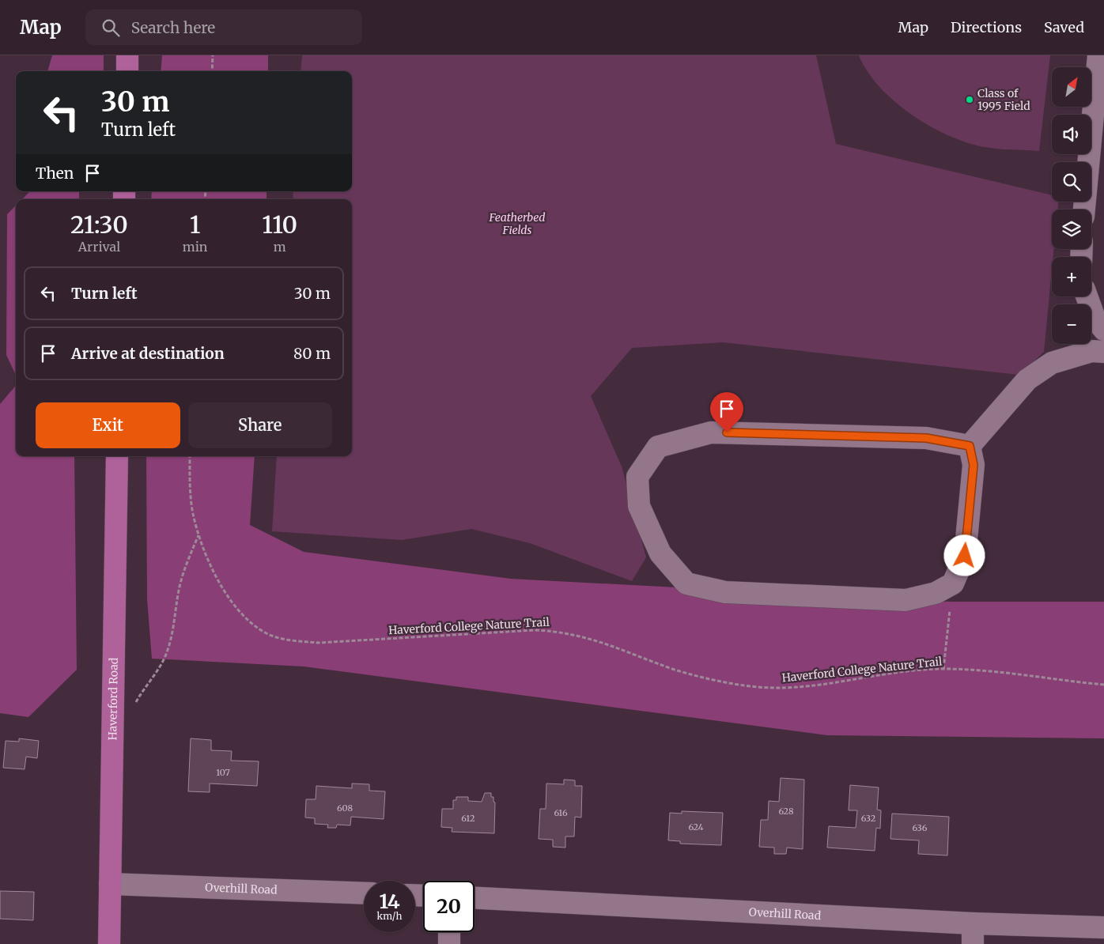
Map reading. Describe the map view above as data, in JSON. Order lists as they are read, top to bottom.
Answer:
{
  "streets": {
    "main road": ["Haverford Road"],
    "street": ["Overhill Road"],
    "path": ["Haverford College Nature Trail"]
  },
  "crossings": [
    ["Haverford Road", "Overhill Road"]
  ],
  "parks": ["Featherbed Fields"],
  "places": ["Class of 1995 Field"],
  "house_numbers": [
    "107",
    "608",
    "628",
    "616",
    "612",
    "632",
    "624",
    "636"
  ],
  "north": "top right",
  "page": {
    "header": "Map",
    "search": "Search here",
    "nav": ["Map", "Directions", "Saved"],
    "map_buttons": ["+", "−"],
    "turn": ["30 m", "Turn left"],
    "then": "Then",
    "eta": [
      "21:30",
      "Arrival",
      "1",
      "min",
      "110",
      "m"
    ],
    "list": [
      {
        "name": "Turn left",
        "value": "30 m"
      },
      {
        "name": "Arrive at destination",
        "value": "80 m"
      }
    ],
    "buttons": ["Exit", "Share"],
    "speed": "14 km/h",
    "limit": "20"
  }
}
